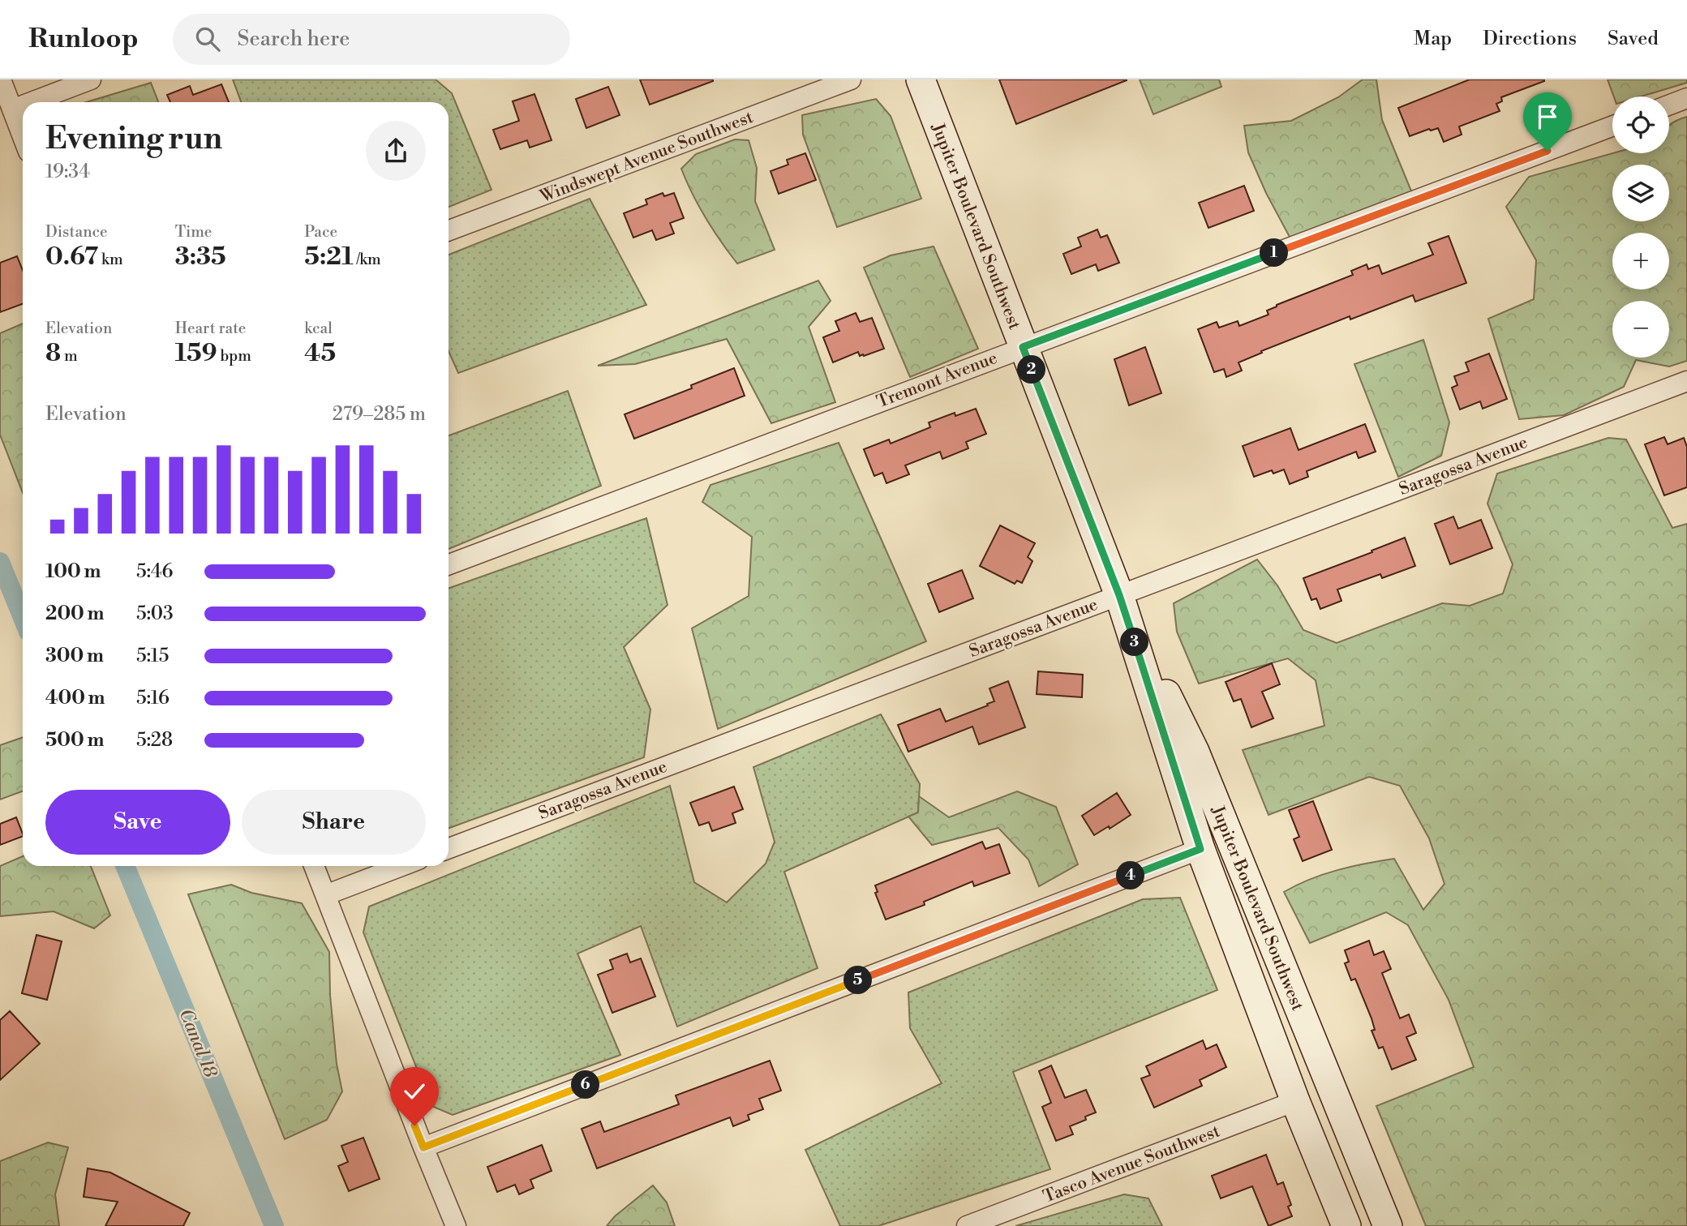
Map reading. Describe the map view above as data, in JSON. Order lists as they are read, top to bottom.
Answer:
{
  "streets": {
    "street": [
      "Windswept Avenue Southwest",
      "Jupiter Boulevard Southwest",
      "Tremont Avenue",
      "Saragossa Avenue",
      "Tasco Avenue Southwest"
    ]
  },
  "crossings": [
    ["Jupiter Boulevard Southwest", "Tremont Avenue"],
    ["Jupiter Boulevard Southwest", "Saragossa Avenue"],
    ["Jupiter Boulevard Southwest", "Tasco Avenue Southwest"]
  ],
  "water": ["Canal 18"],
  "page": {
    "header": "Runloop",
    "search": "Search here",
    "nav": ["Map", "Directions", "Saved"],
    "map_buttons": ["+", "−"],
    "heading": ["Evening run", "19:34"],
    "stats": [
      ["Distance", "0.67 km"],
      ["Time", "3:35"],
      ["Pace", "5:21 /km"],
      ["Elevation", "8 m"],
      ["Heart rate", "159 bpm"],
      ["kcal", "45"]
    ],
    "pins": [
      "1",
      "2",
      "3",
      "4",
      "5",
      "6"
    ],
    "chart": ["Elevation", "279–285 m"],
    "list": [
      {
        "name": "100 m",
        "note": "5:46"
      },
      {
        "name": "200 m",
        "note": "5:03"
      },
      {
        "name": "300 m",
        "note": "5:15"
      },
      {
        "name": "400 m",
        "note": "5:16"
      },
      {
        "name": "500 m",
        "note": "5:28"
      }
    ],
    "buttons": ["Save", "Share"]
  }
}
